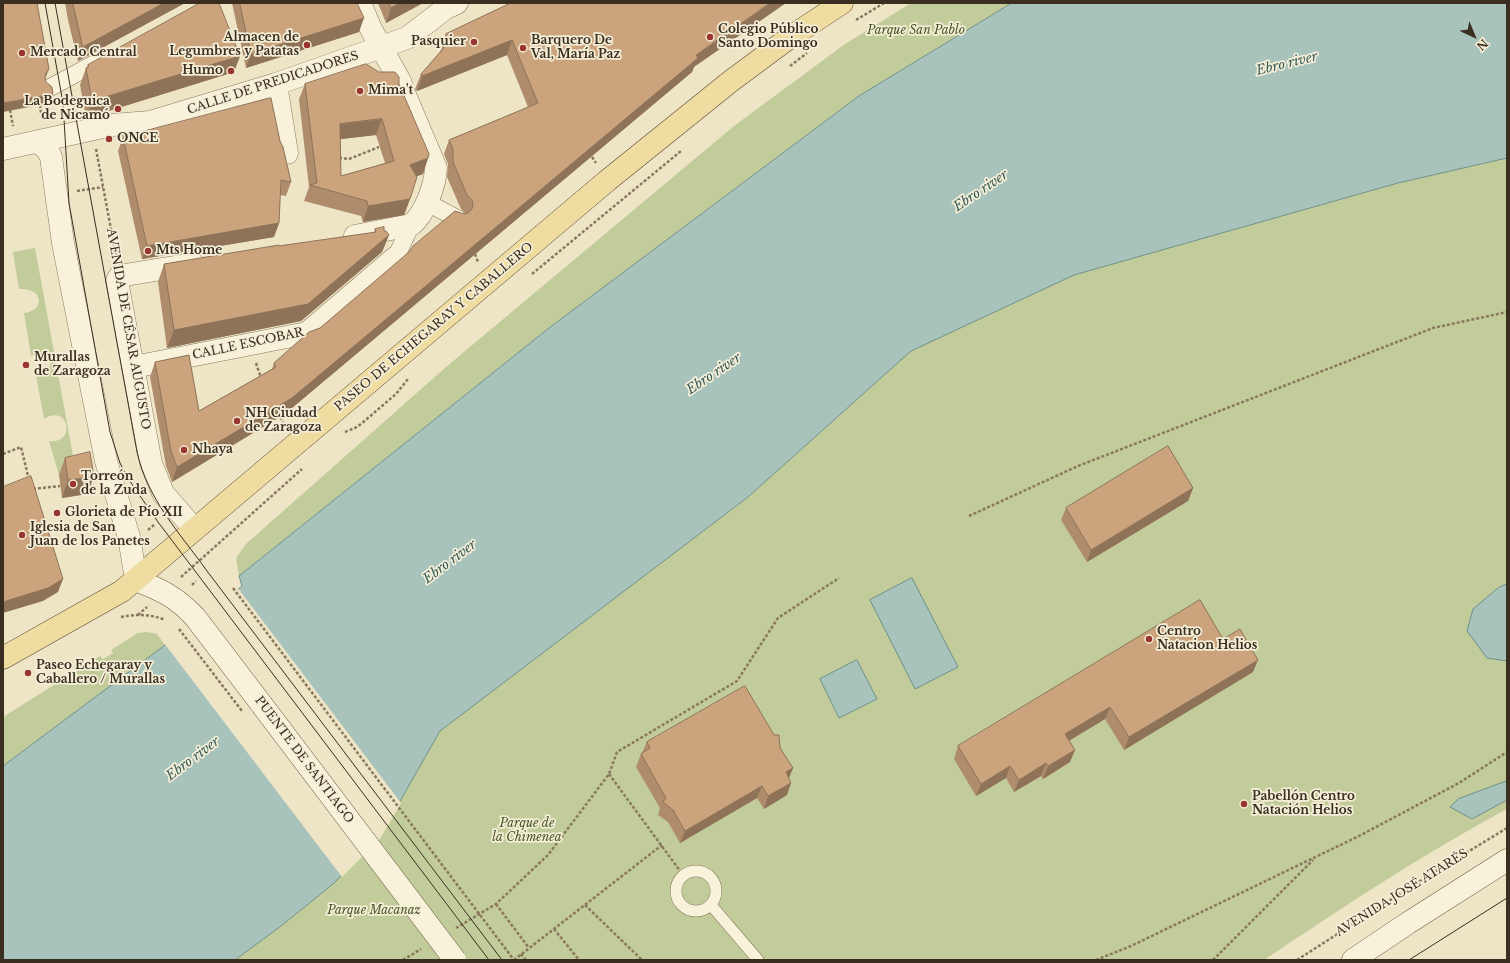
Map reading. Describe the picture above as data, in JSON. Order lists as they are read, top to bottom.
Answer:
{
  "streets": {
    "main road": ["PASEO DE ECHEGARAY Y CABALLERO"],
    "street": [
      "CALLE DE PREDICADORES",
      "AVENIDA DE CÉSAR AUGUSTO",
      "CALLE ESCOBAR",
      "PUENTE DE SANTIAGO"
    ],
    "path": ["AVENIDA JOSÉ ATARÉS"]
  },
  "crossings": [
    ["CALLE DE PREDICADORES", "AVENIDA DE CÉSAR AUGUSTO"],
    ["PASEO DE ECHEGARAY Y CABALLERO", "AVENIDA DE CÉSAR AUGUSTO"],
    ["PASEO DE ECHEGARAY Y CABALLERO", "PUENTE DE SANTIAGO"],
    ["AVENIDA DE CÉSAR AUGUSTO", "CALLE ESCOBAR"]
  ],
  "water": ["Ebro river"],
  "parks": ["Parque San Pablo", "Parque de la Chimenea", "Parque Macanaz"],
  "places": [
    "Colegio Público Santo Domingo",
    "Pasquier",
    "Almacen de Legumbres y Patatas",
    "Barquero De Val, María Paz",
    "Mercado Central",
    "Humo",
    "Mima't",
    "La Bodeguica de Nicamó",
    "ONCE",
    "Mts Home",
    "Murallas de Zaragoza",
    "NH Ciudad de Zaragoza",
    "Nhaya",
    "Torreón de la Zuda",
    "Glorieta de Pío XII",
    "Iglesia de San Juan de los Panetes",
    "Centro Natacion Helios",
    "Paseo Echegaray y Caballero / Murallas",
    "Pabellón Centro Natación Helios"
  ],
  "north": "bottom right"
}
